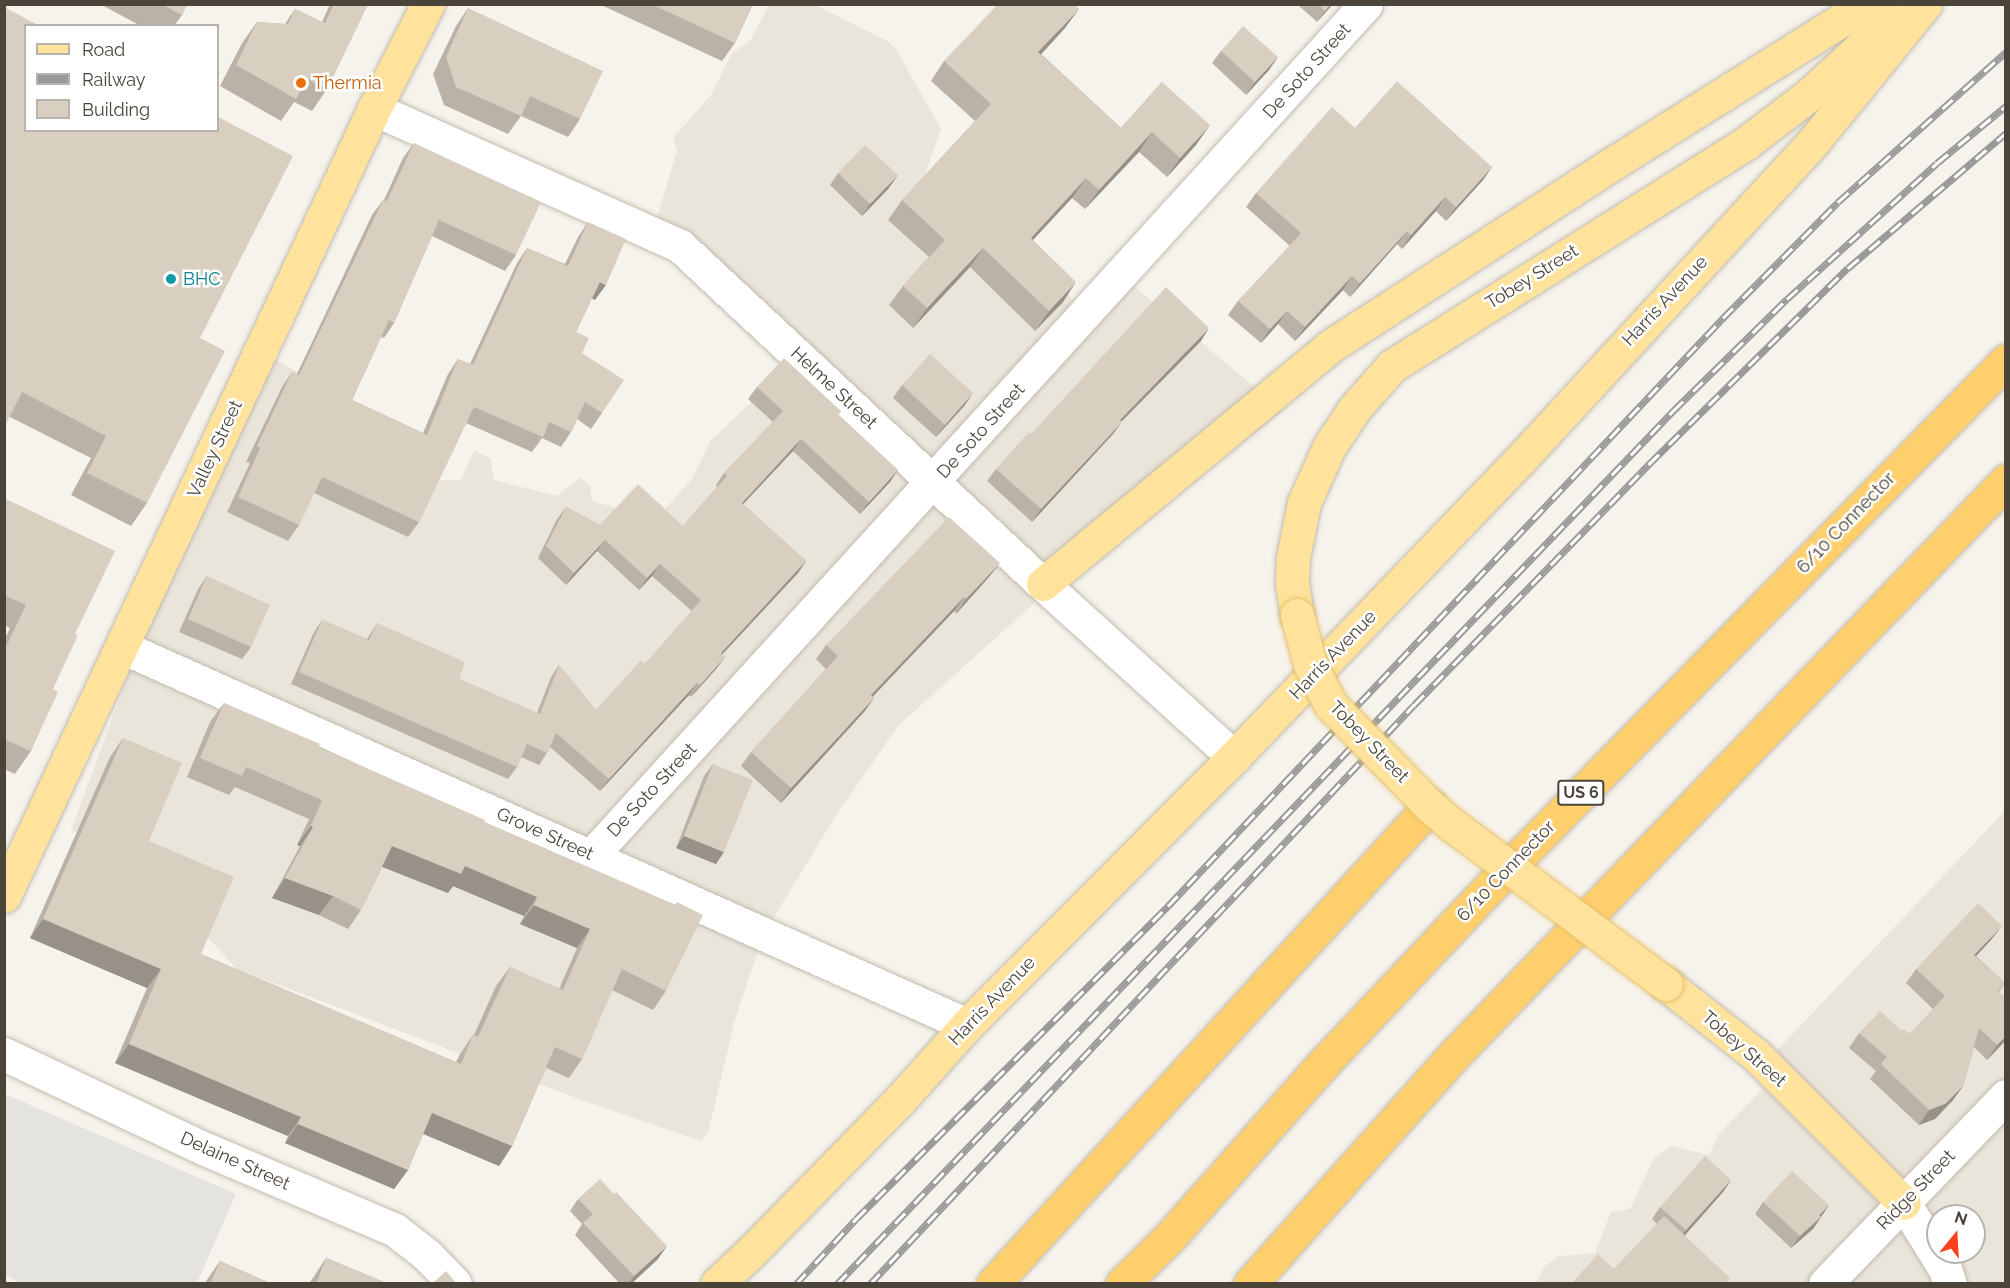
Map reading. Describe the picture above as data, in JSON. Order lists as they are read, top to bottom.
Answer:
{
  "streets": {
    "highway": ["6/10 Connector", "US 6"],
    "main road": ["Tobey Street", "Harris Avenue", "Valley Street"],
    "street": [
      "De Soto Street",
      "Helme Street",
      "Grove Street",
      "Delaine Street",
      "Ridge Street"
    ]
  },
  "crossings": [
    ["De Soto Street", "Helme Street"],
    ["De Soto Street", "Grove Street"],
    ["Tobey Street", "Ridge Street"],
    ["Harris Avenue", "Helme Street"],
    ["Harris Avenue", "Grove Street"],
    ["Helme Street", "Valley Street"],
    ["Valley Street", "Grove Street"],
    ["6/10 Connector", "US 6"]
  ],
  "places": ["Thermia", "BHC"],
  "legend": ["Road", "Railway", "Building"],
  "north": "top"
}
